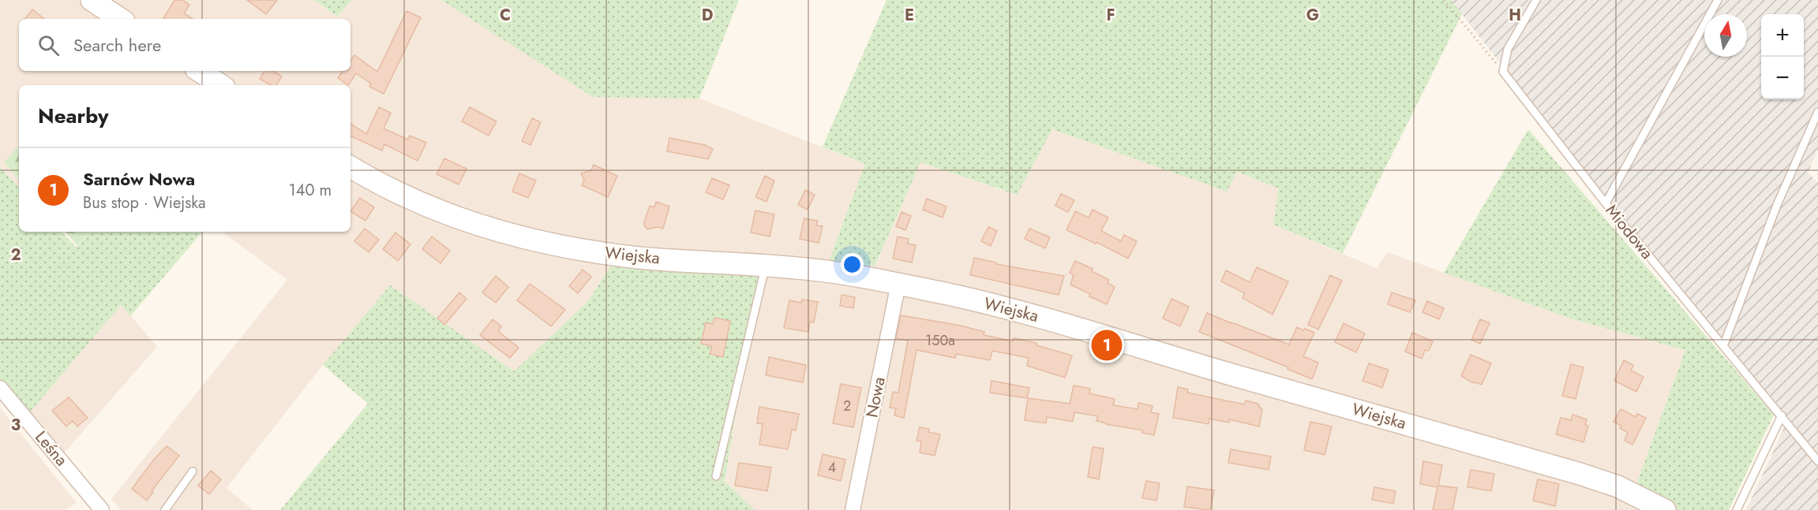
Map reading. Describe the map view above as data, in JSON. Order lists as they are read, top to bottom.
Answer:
{
  "streets": {
    "street": ["Wiejska", "Nowa", "Leśna"],
    "lane": ["Miodowa"]
  },
  "crossings": [
    ["Wiejska", "Nowa"]
  ],
  "house_numbers": ["150a", "2", "4"],
  "north": "top",
  "page": {
    "map_buttons": ["+", "−"],
    "search": "Search here",
    "heading": "Nearby",
    "list": [
      {
        "mark": "1",
        "name": "Sarnów Nowa",
        "note": "Bus stop · Wiejska",
        "value": "140 m"
      }
    ],
    "pins": "1"
  },
  "grid": {
    "columns": [
      "C",
      "D",
      "E",
      "F",
      "G",
      "H"
    ],
    "rows": ["2", "3"]
  }
}
